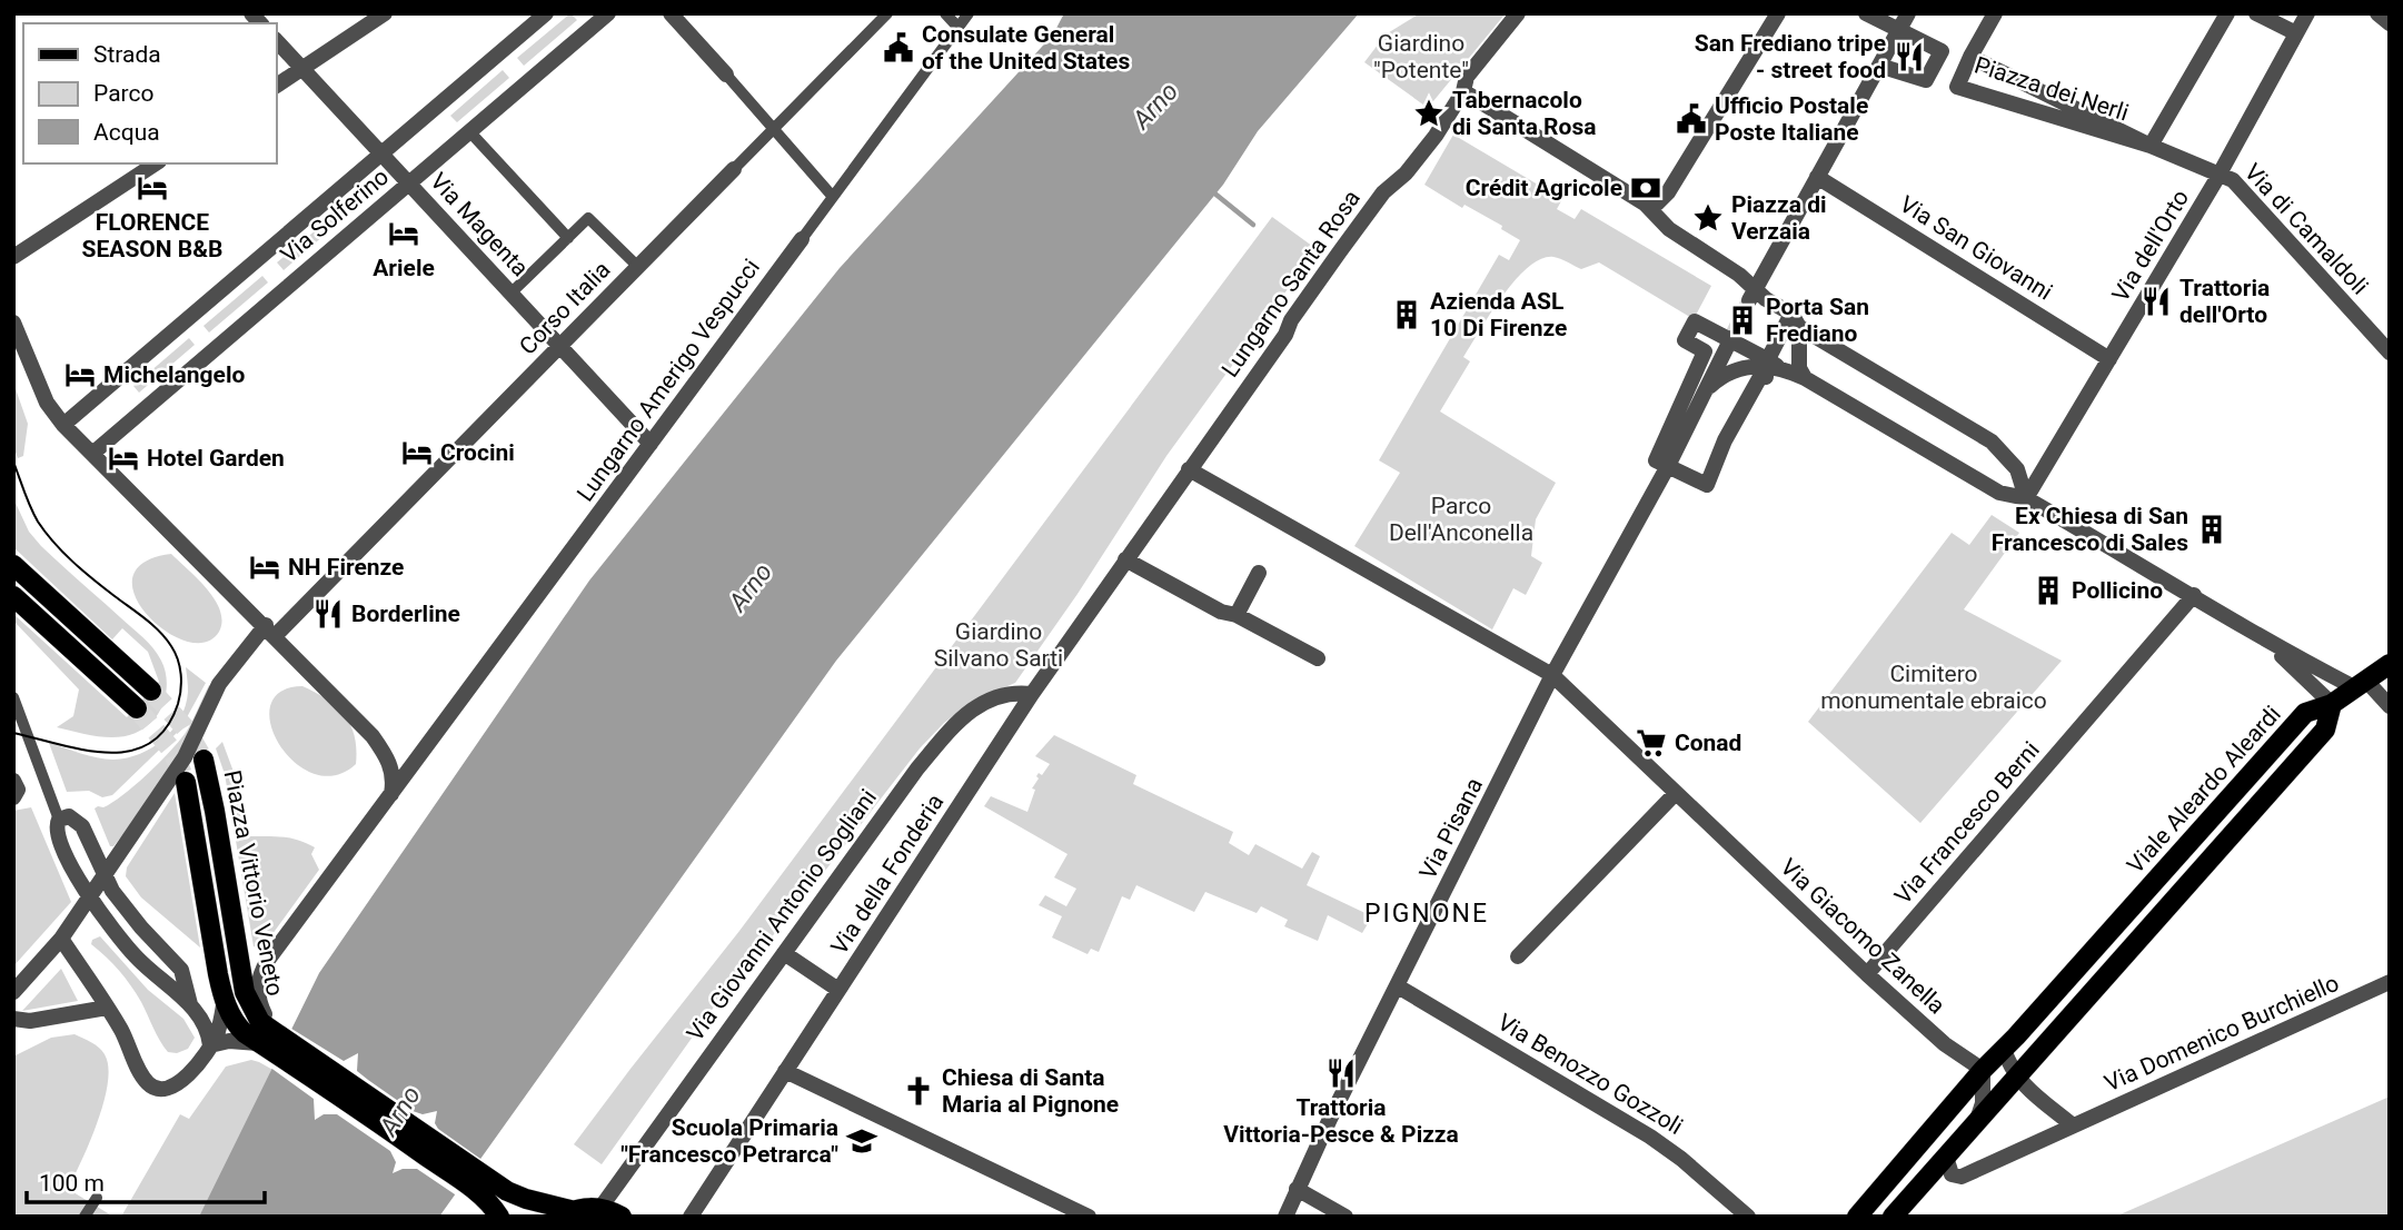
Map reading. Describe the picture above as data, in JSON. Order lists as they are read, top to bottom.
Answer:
{
  "streets": {
    "main road": ["Viale Aleardo Aleardi", "Piazza Vittorio Veneto"],
    "street": [
      "Piazza dei Nerli",
      "Via Solferino",
      "Via Magenta",
      "Via di Camaldoli",
      "Via dell'Orto",
      "Via San Giovanni",
      "Lungarno Santa Rosa",
      "Corso Italia",
      "Lungarno Amerigo Vespucci",
      "Via Francesco Berni",
      "Via Pisana",
      "Via della Fonderia",
      "Via Giovanni Antonio Sogliani",
      "Via Giacomo Zanella",
      "Via Domenico Burchiello",
      "Via Benozzo Gozzoli"
    ]
  },
  "crossings": [
    ["Piazza dei Nerli", "Via di Camaldoli"],
    ["Piazza dei Nerli", "Via dell'Orto"],
    ["Via Solferino", "Via Magenta"],
    ["Via Magenta", "Corso Italia"],
    ["Via Magenta", "Lungarno Amerigo Vespucci"],
    ["Via di Camaldoli", "Via dell'Orto"],
    ["Via dell'Orto", "Via San Giovanni"],
    ["Lungarno Santa Rosa", "Via della Fonderia"],
    ["Lungarno Santa Rosa", "Via Giacomo Zanella"],
    ["Lungarno Amerigo Vespucci", "Piazza Vittorio Veneto"],
    ["Viale Aleardo Aleardi", "Via Giacomo Zanella"],
    ["Via Francesco Berni", "Via Giacomo Zanella"],
    ["Via Pisana", "Via Giacomo Zanella"],
    ["Via Pisana", "Via Benozzo Gozzoli"],
    ["Via della Fonderia", "Via Giovanni Antonio Sogliani"],
    ["Via della Fonderia", "Via Giacomo Zanella"]
  ],
  "districts": ["PIGNONE"],
  "water": ["Arno"],
  "parks": [
    "Giardino \"Potente\"",
    "Parco Dell'Anconella",
    "Giardino Silvano Sarti",
    "Cimitero monumentale ebraico"
  ],
  "places": {
    "public building": ["Consulate General of the United States", "Ufficio Postale Poste Italiane"],
    "restaurant": [
      "San Frediano tripe - street food",
      "Trattoria dell'Orto",
      "Borderline",
      "Trattoria Vittoria-Pesce & Pizza"
    ],
    "place": ["Tabernacolo di Santa Rosa", "Piazza di Verzaia"],
    "hotel": [
      "FLORENCE SEASON B&B",
      "Ariele",
      "Michelangelo",
      "Crocini",
      "Hotel Garden",
      "NH Firenze"
    ],
    "bank": ["Crédit Agricole"],
    "building": [
      "Azienda ASL 10 Di Firenze",
      "Porta San Frediano",
      "Ex Chiesa di San Francesco di Sales",
      "Pollicino"
    ],
    "supermarket": ["Conad"],
    "church": ["Chiesa di Santa Maria al Pignone"],
    "school or university": ["Scuola Primaria \"Francesco Petrarca\""]
  },
  "legend": ["Strada", "Parco", "Acqua"],
  "scale_bar": "100 m"
}
